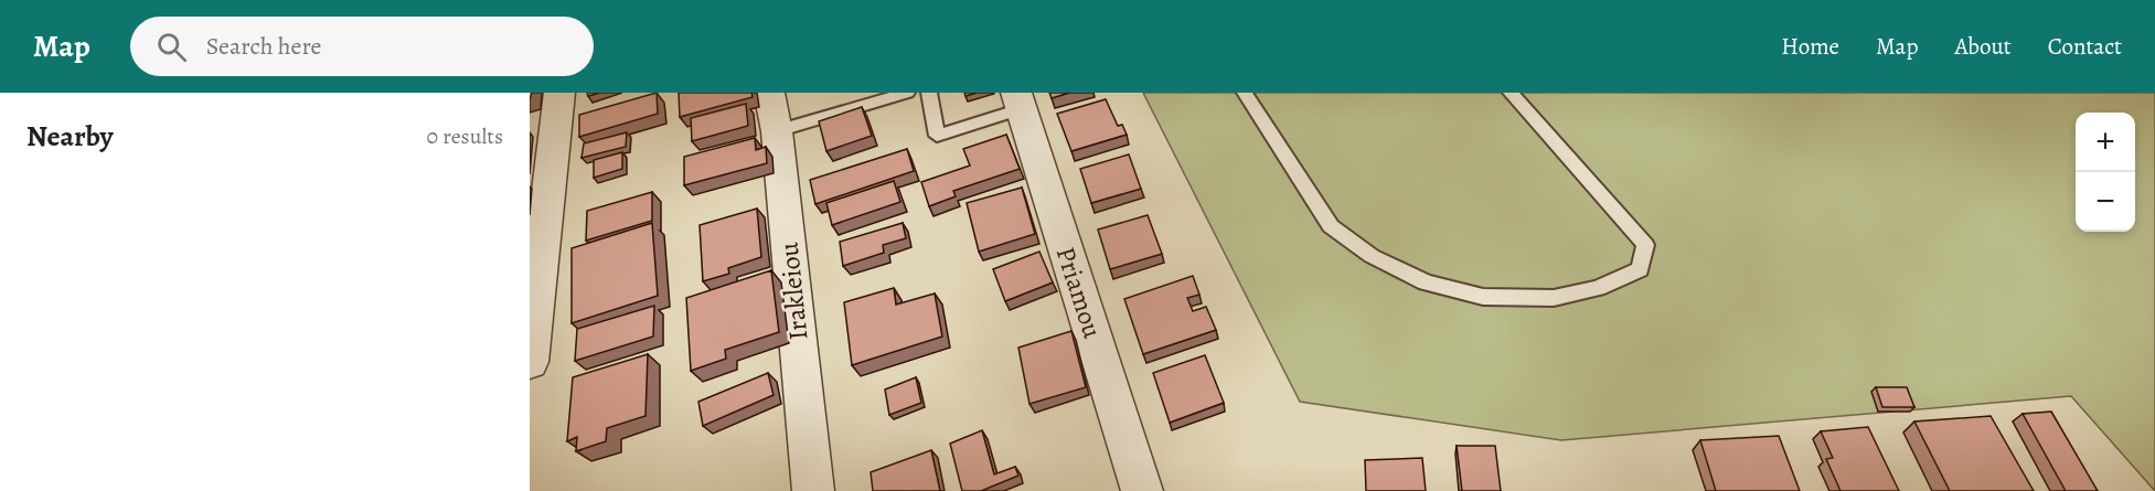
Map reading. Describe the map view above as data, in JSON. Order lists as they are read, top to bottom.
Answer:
{
  "streets": {
    "street": ["Irakleiou", "Priamou"]
  },
  "page": {
    "header": "Map",
    "search": "Search here",
    "nav": [
      "Home",
      "Map",
      "About",
      "Contact"
    ],
    "heading": ["Nearby", "0 results"],
    "map_buttons": ["+", "−"]
  }
}
